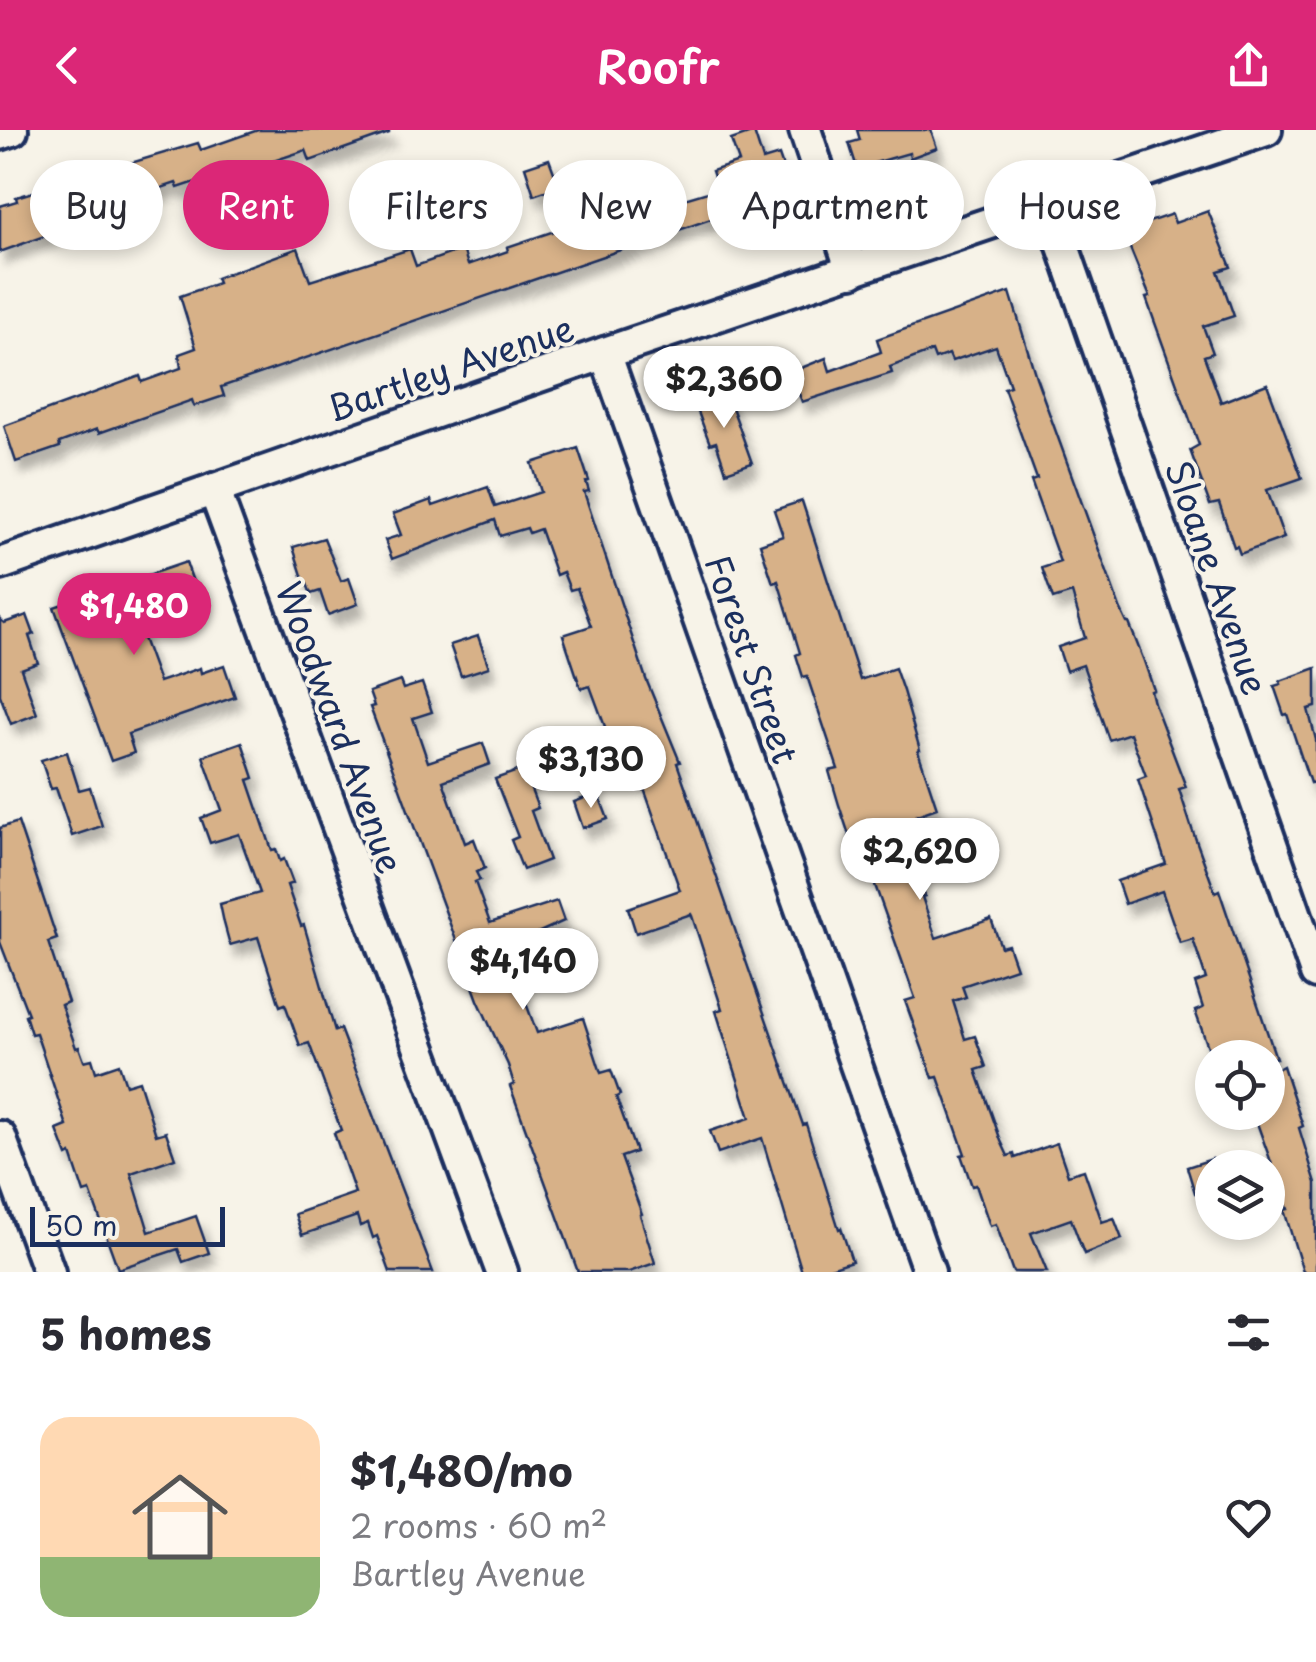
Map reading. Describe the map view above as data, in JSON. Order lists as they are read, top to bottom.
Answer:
{
  "streets": {
    "street": [
      "Bartley Avenue",
      "Sloane Avenue",
      "Forest Street",
      "Woodward Avenue"
    ]
  },
  "crossings": [
    ["Bartley Avenue", "Forest Street"],
    ["Bartley Avenue", "Woodward Avenue"]
  ],
  "scale_bar": "50 m",
  "page": {
    "header": "Roofr",
    "chip": [
      "Buy",
      "Rent",
      "Filters",
      "New",
      "Apartment",
      "House"
    ],
    "price": [
      "$2,360",
      "$1,480",
      "$3,130",
      "$2,620",
      "$4,140"
    ],
    "scale": "50 m",
    "heading": "5 homes",
    "list": [
      {
        "name": "$1,480/mo",
        "note": "2 rooms · 60 m² · Bartley Avenue"
      }
    ]
  }
}
